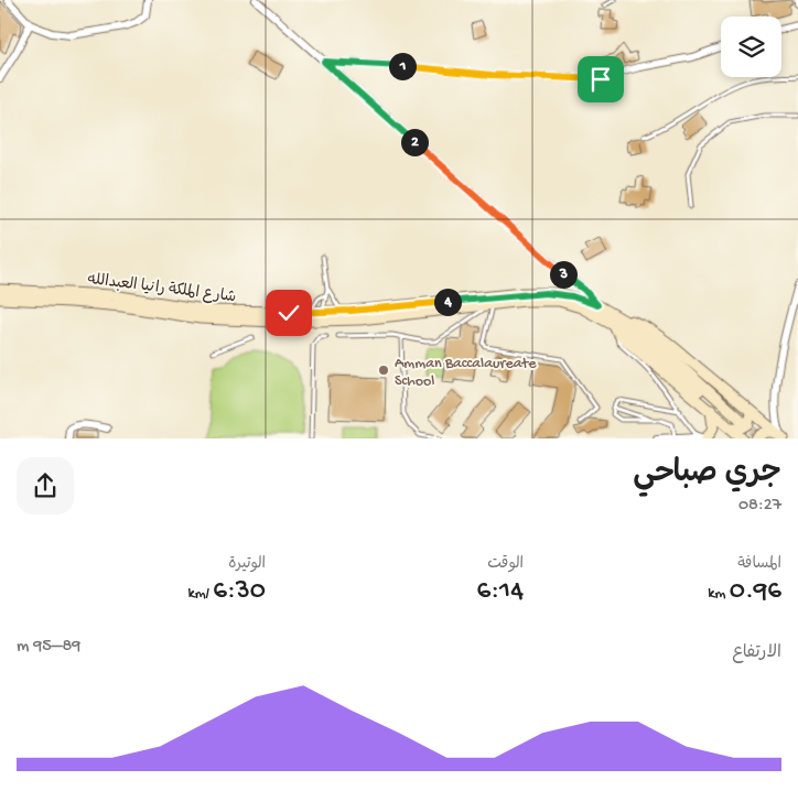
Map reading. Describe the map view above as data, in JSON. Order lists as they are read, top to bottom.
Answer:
{
  "streets": {
    "main road": ["شارع الملكة رانيا العبدالله"]
  },
  "places": ["Amman Baccalaureate School"],
  "page": {
    "pins": [
      "1",
      "2",
      "3",
      "4"
    ],
    "heading": ["جري صباحي", "08:27"],
    "stats": [
      ["المسافة", "0.96 km"],
      ["الوقت", "6:14"],
      ["الوتيرة", "6:30 /km"]
    ],
    "chart": ["الارتفاع", "89–95 m"]
  }
}
